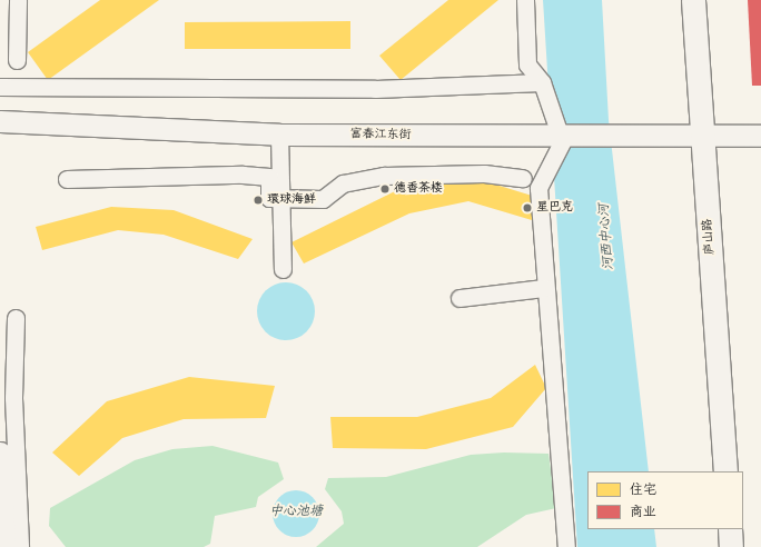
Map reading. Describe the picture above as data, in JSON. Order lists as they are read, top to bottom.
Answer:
{
  "streets": {
    "main road": ["庐山路"],
    "street": ["富春江东街"]
  },
  "crossings": [
    ["富春江东街", "庐山路"]
  ],
  "water": ["河西中心河", "中心池塘"],
  "places": ["德香茶楼", "環球海鮮", "星巴克"],
  "legend": ["住宅", "商业"]
}
